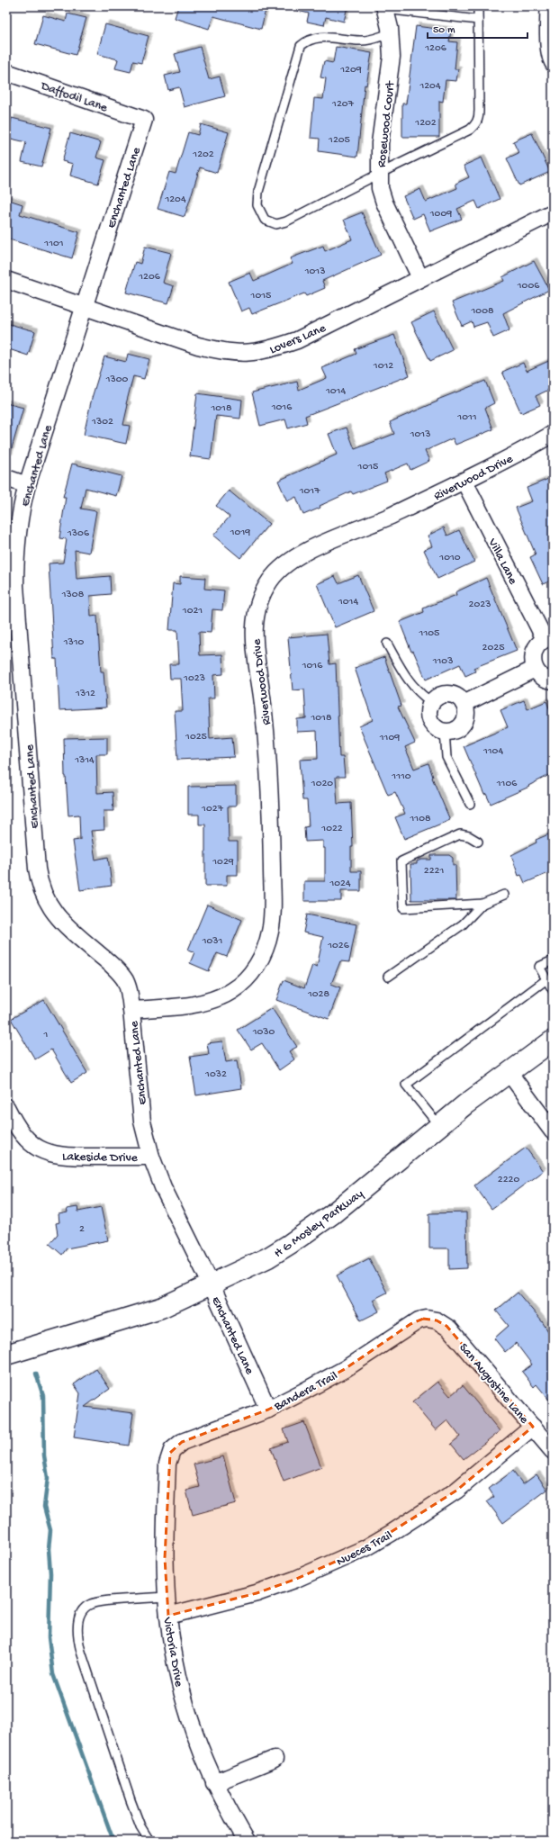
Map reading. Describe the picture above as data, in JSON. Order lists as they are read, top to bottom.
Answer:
{
  "streets": {
    "main road": ["H G Mosley Parkway"],
    "street": [
      "Daffodil Lane",
      "Rosewood Court",
      "Enchanted Lane",
      "Lovers Lane",
      "Riverwood Drive",
      "Villa Lane",
      "Lakeside Drive",
      "San Augustine Lane",
      "Bandera Trail",
      "Nueces Trail",
      "Victoria Drive"
    ]
  },
  "crossings": [
    ["Daffodil Lane", "Enchanted Lane"],
    ["Rosewood Court", "Lovers Lane"],
    ["Enchanted Lane", "Lovers Lane"],
    ["Enchanted Lane", "Riverwood Drive"],
    ["Enchanted Lane", "Lakeside Drive"],
    ["Enchanted Lane", "H G Mosley Parkway"],
    ["Enchanted Lane", "Bandera Trail"],
    ["Riverwood Drive", "Villa Lane"],
    ["San Augustine Lane", "Bandera Trail"],
    ["San Augustine Lane", "Nueces Trail"],
    ["Bandera Trail", "Victoria Drive"],
    ["Nueces Trail", "Victoria Drive"]
  ],
  "house_numbers": [
    "1206",
    "1209",
    "1204",
    "1207",
    "1202",
    "1205",
    "1202",
    "1204",
    "1009",
    "1101",
    "1013",
    "1206",
    "1006",
    "1015",
    "1008",
    "1012",
    "1300",
    "1014",
    "1016",
    "1018",
    "1011",
    "1302",
    "1013",
    "1015",
    "1017",
    "1019",
    "1306",
    "1010",
    "1308",
    "1014",
    "2023",
    "1021",
    "1105",
    "1310",
    "2025",
    "1103",
    "1016",
    "1023",
    "1312",
    "1018",
    "1025",
    "1109",
    "1104",
    "1314",
    "1110",
    "1020",
    "1106",
    "1027",
    "1108",
    "1022",
    "1029",
    "2221",
    "1024",
    "1031",
    "1026",
    "1028",
    "1030",
    "1",
    "1032",
    "2220",
    "2"
  ],
  "scale_bar": "50 m"
}
